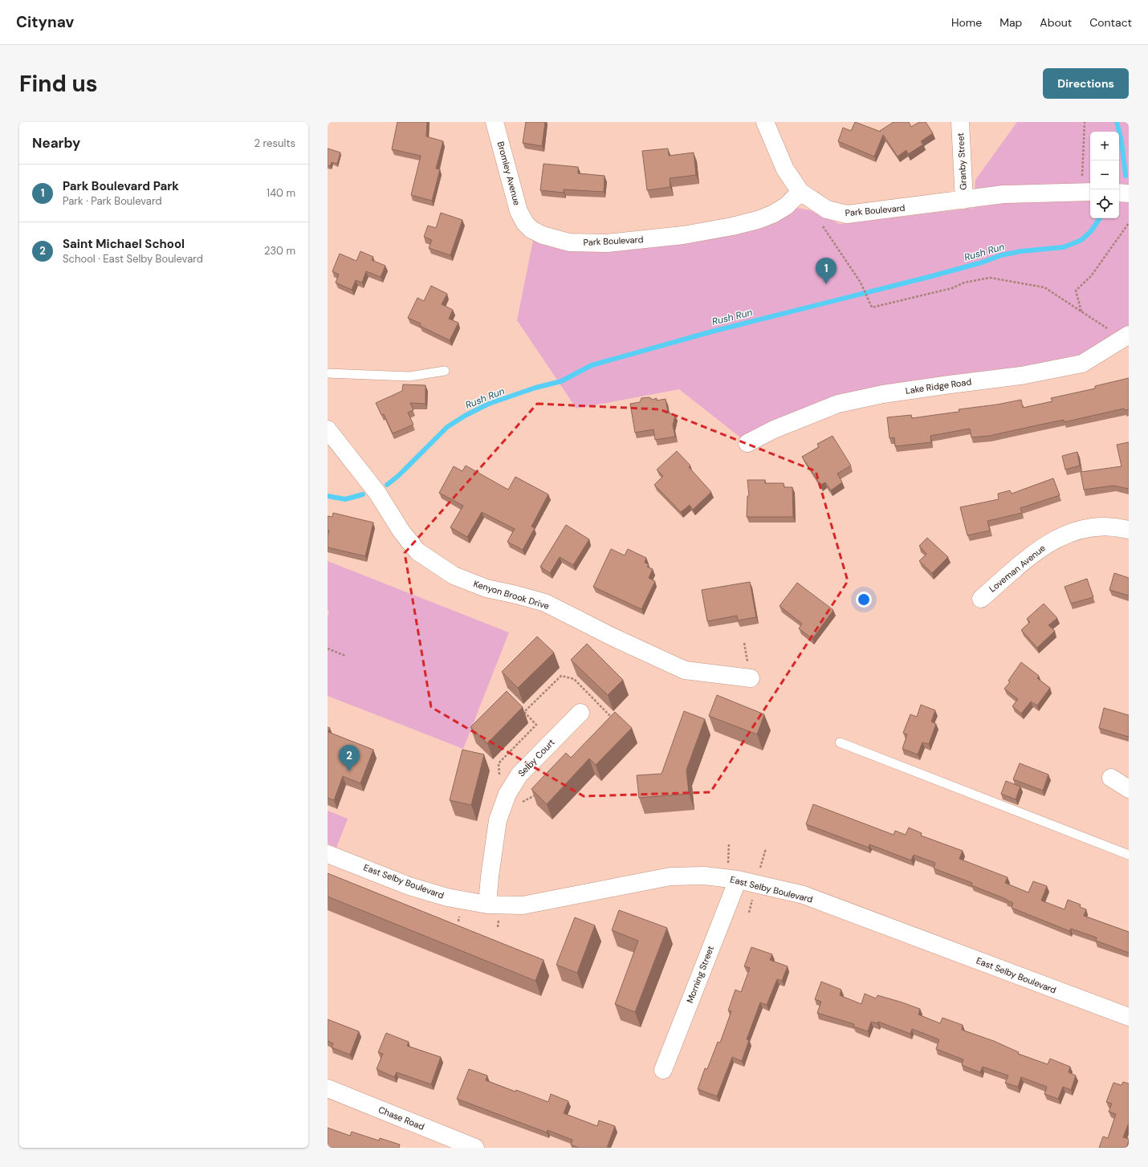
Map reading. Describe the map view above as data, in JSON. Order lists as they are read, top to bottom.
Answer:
{
  "streets": {
    "street": [
      "Granby Street",
      "Bromley Avenue",
      "Park Boulevard",
      "Lake Ridge Road",
      "Loveman Avenue",
      "Kenyon Brook Drive",
      "Selby Court",
      "East Selby Boulevard",
      "Morning Street",
      "Chase Road"
    ]
  },
  "crossings": [
    ["Granby Street", "Park Boulevard"],
    ["Bromley Avenue", "Park Boulevard"],
    ["Selby Court", "East Selby Boulevard"],
    ["East Selby Boulevard", "Morning Street"]
  ],
  "water": ["Rush Run"],
  "page": {
    "header": "Citynav",
    "nav": [
      "Home",
      "Map",
      "About",
      "Contact"
    ],
    "buttons": "Directions",
    "title": "Find us",
    "heading": ["Nearby", "2 results"],
    "map_buttons": ["+", "−"],
    "list": [
      {
        "mark": "1",
        "name": "Park Boulevard Park",
        "note": "Park · Park Boulevard",
        "value": "140 m"
      },
      {
        "mark": "2",
        "name": "Saint Michael School",
        "note": "School · East Selby Boulevard",
        "value": "230 m"
      }
    ],
    "pins": ["1", "2"]
  }
}
